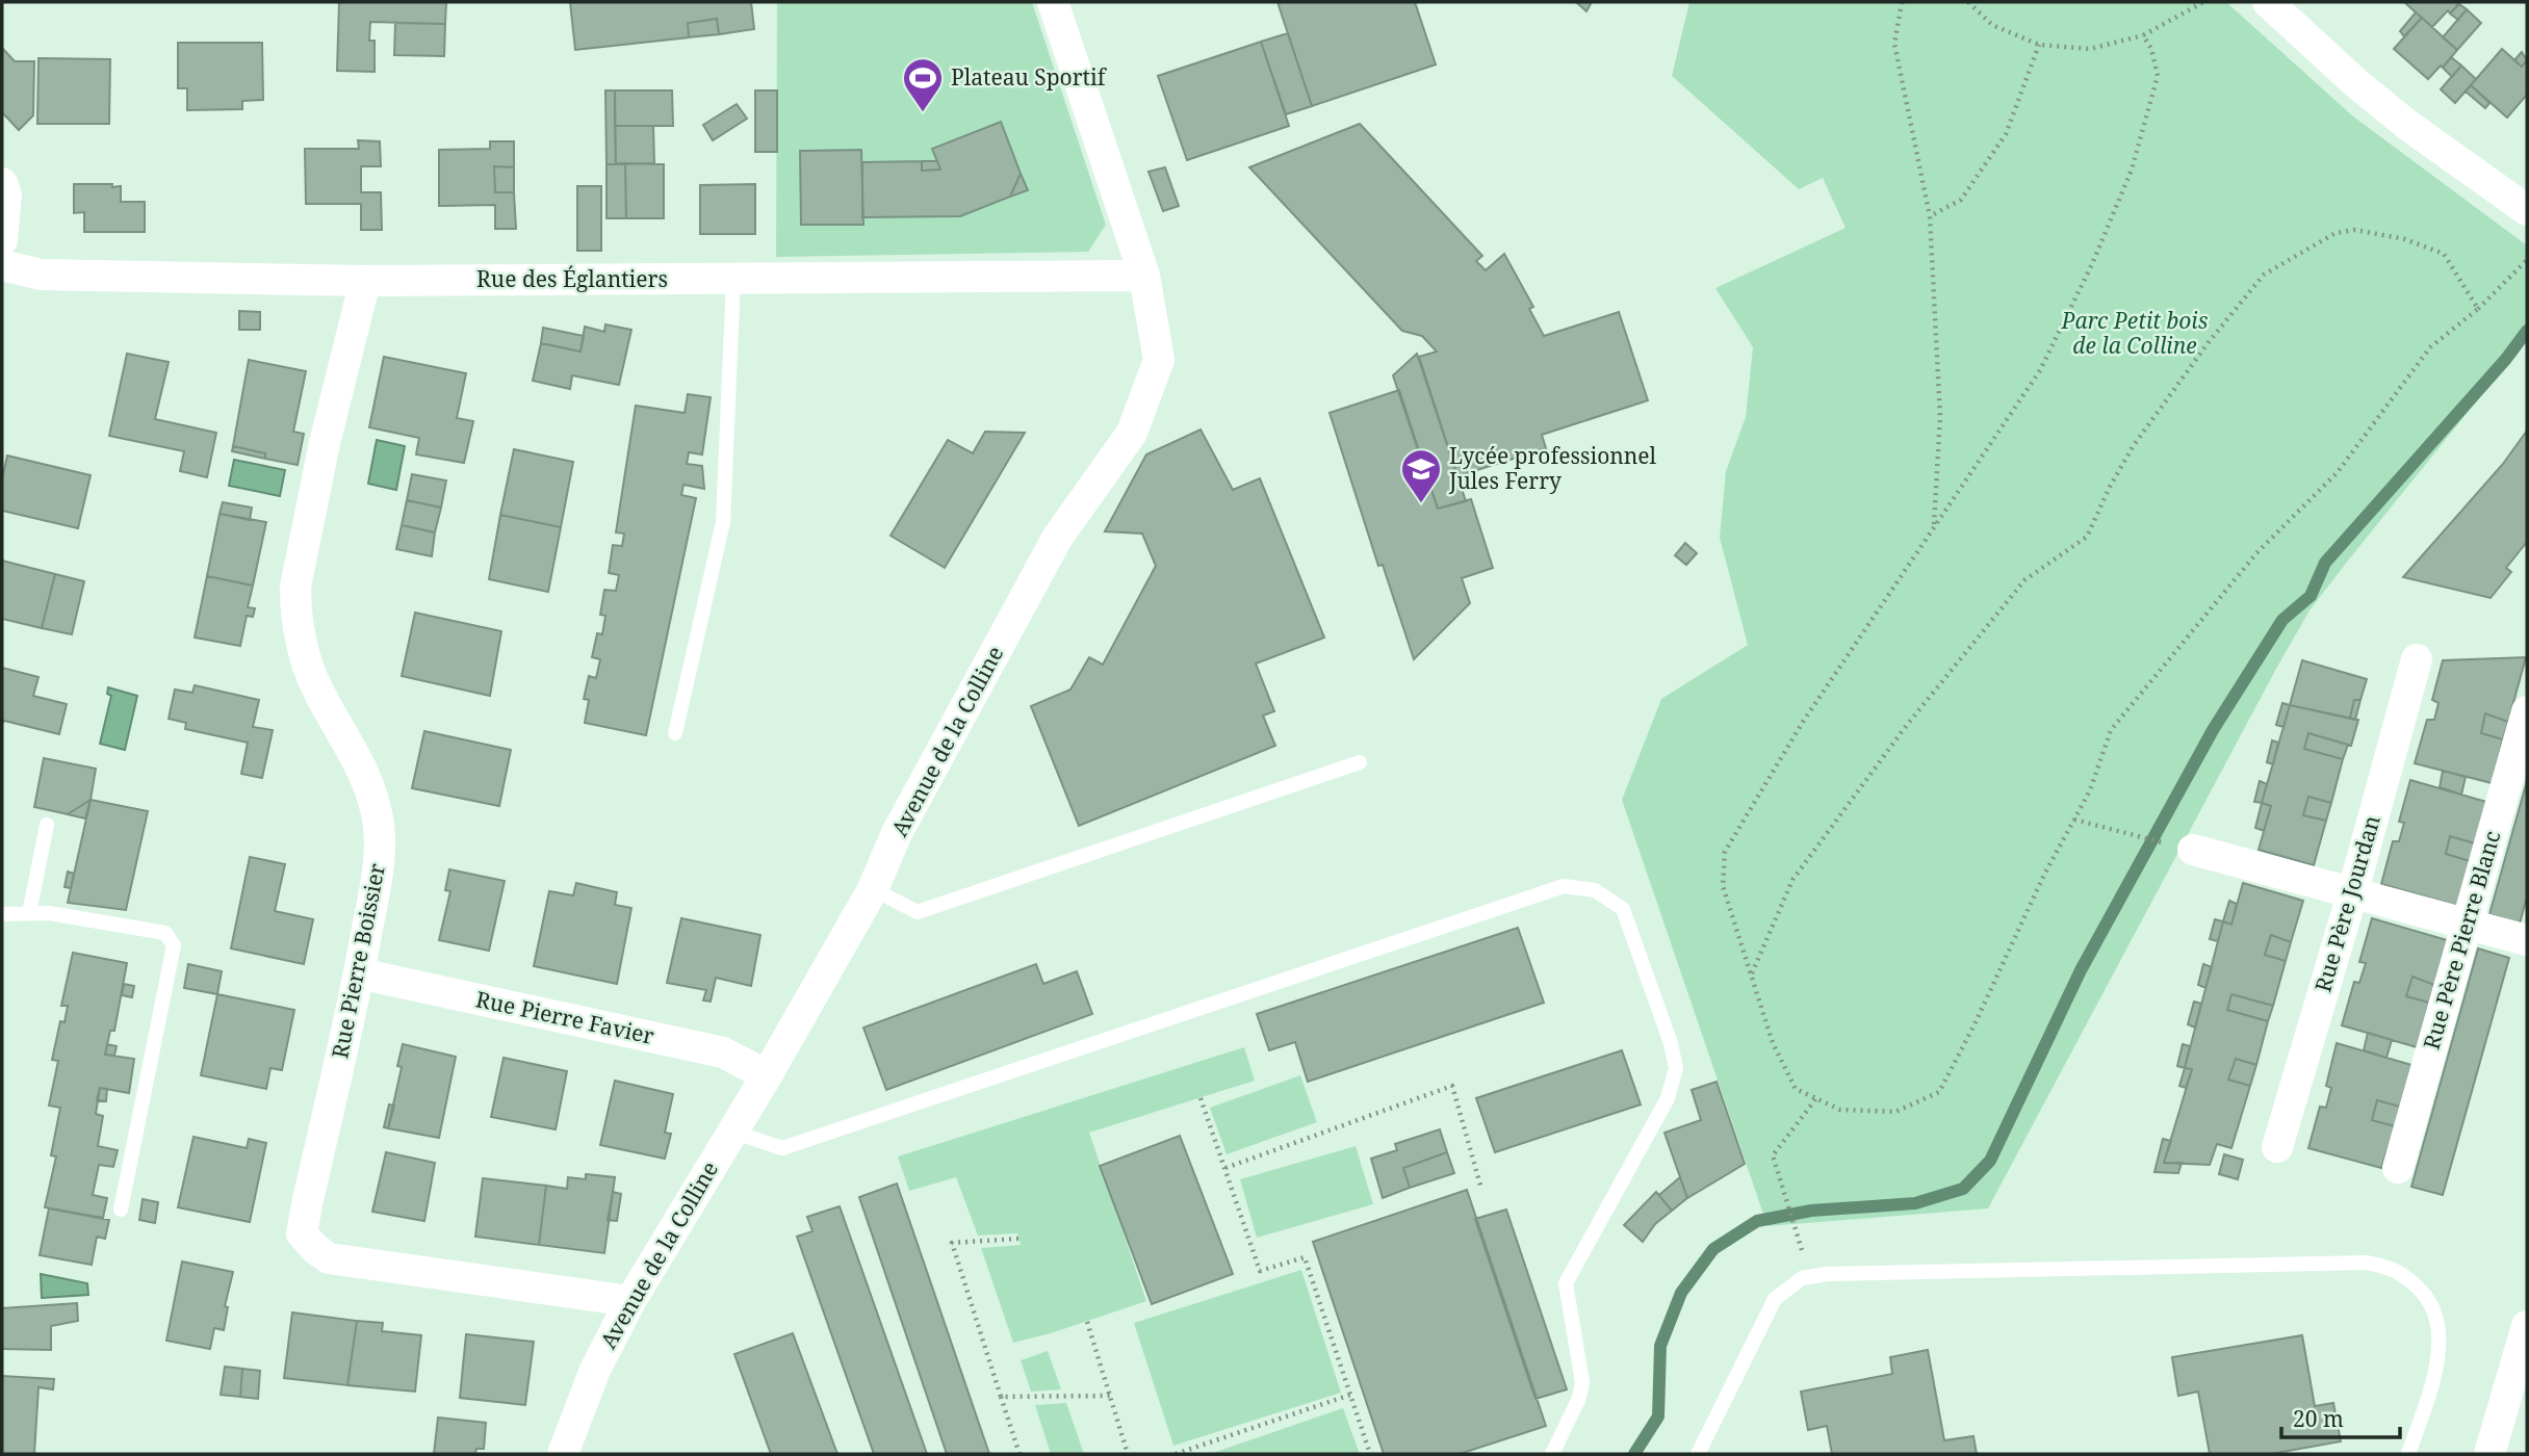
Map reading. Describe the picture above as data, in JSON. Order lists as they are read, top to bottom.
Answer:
{
  "streets": {
    "street": [
      "Rue des Églantiers",
      "Avenue de la Colline",
      "Rue Père Jourdan",
      "Rue Père Pierre Blanc",
      "Rue Pierre Boissier",
      "Rue Pierre Favier"
    ]
  },
  "crossings": [
    ["Rue des Églantiers", "Avenue de la Colline"],
    ["Rue des Églantiers", "Rue Pierre Boissier"],
    ["Avenue de la Colline", "Rue Pierre Boissier"],
    ["Avenue de la Colline", "Rue Pierre Favier"],
    ["Rue Pierre Boissier", "Rue Pierre Favier"]
  ],
  "parks": ["Parc Petit bois de la Colline"],
  "places": {
    "sports": ["Plateau Sportif"],
    "school or university": ["Lycée professionnel Jules Ferry"]
  },
  "scale_bar": "20 m"
}
